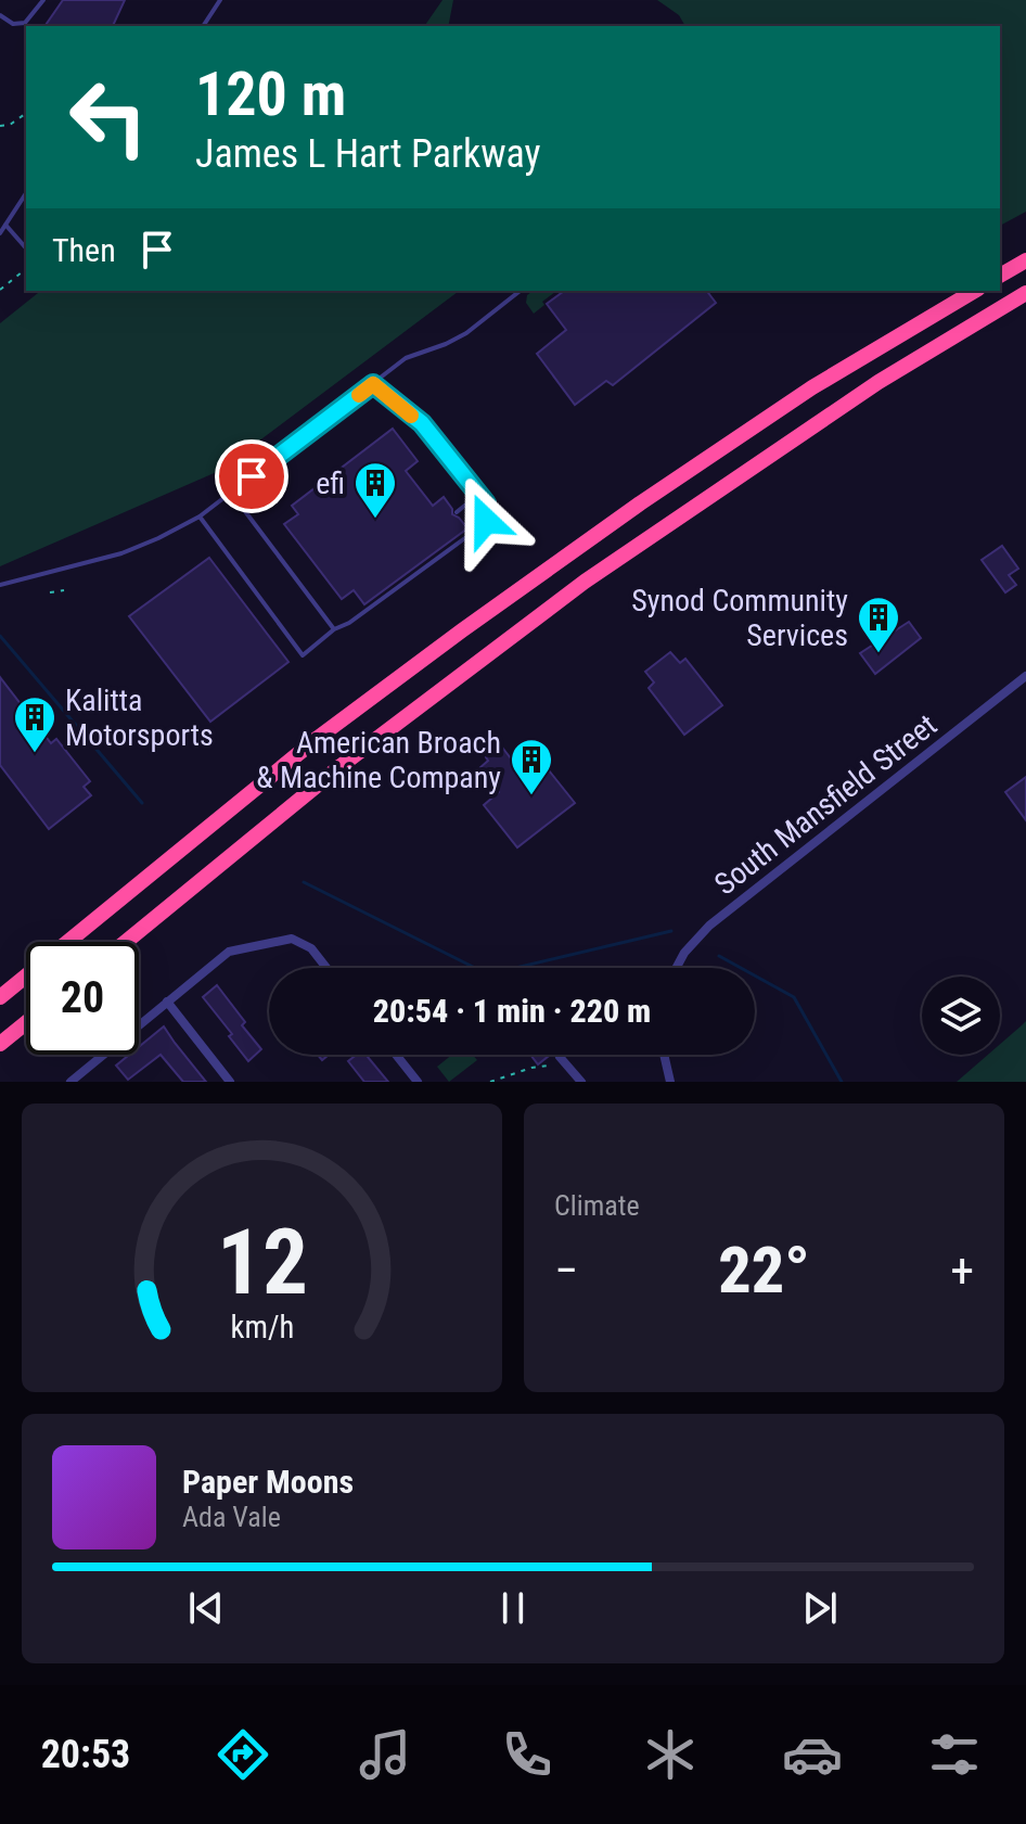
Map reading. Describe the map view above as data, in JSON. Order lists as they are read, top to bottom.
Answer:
{
  "streets": {
    "street": ["South Mansfield Street"]
  },
  "places": {
    "building": [
      "efi",
      "Synod Community Services",
      "Kalitta Motorsports",
      "American Broach & Machine Company"
    ]
  },
  "page": {
    "turn": ["120 m", "James L Hart Parkway"],
    "then": "Then",
    "limit": "20",
    "trip": "20:54 · 1 min · 220 m",
    "tile": "Climate",
    "heat": ["−", "22°", "+"],
    "song": ["Paper Moons", "Ada Vale"],
    "tabs": "20:53",
    "gauge": ["12", "km/h"]
  }
}
